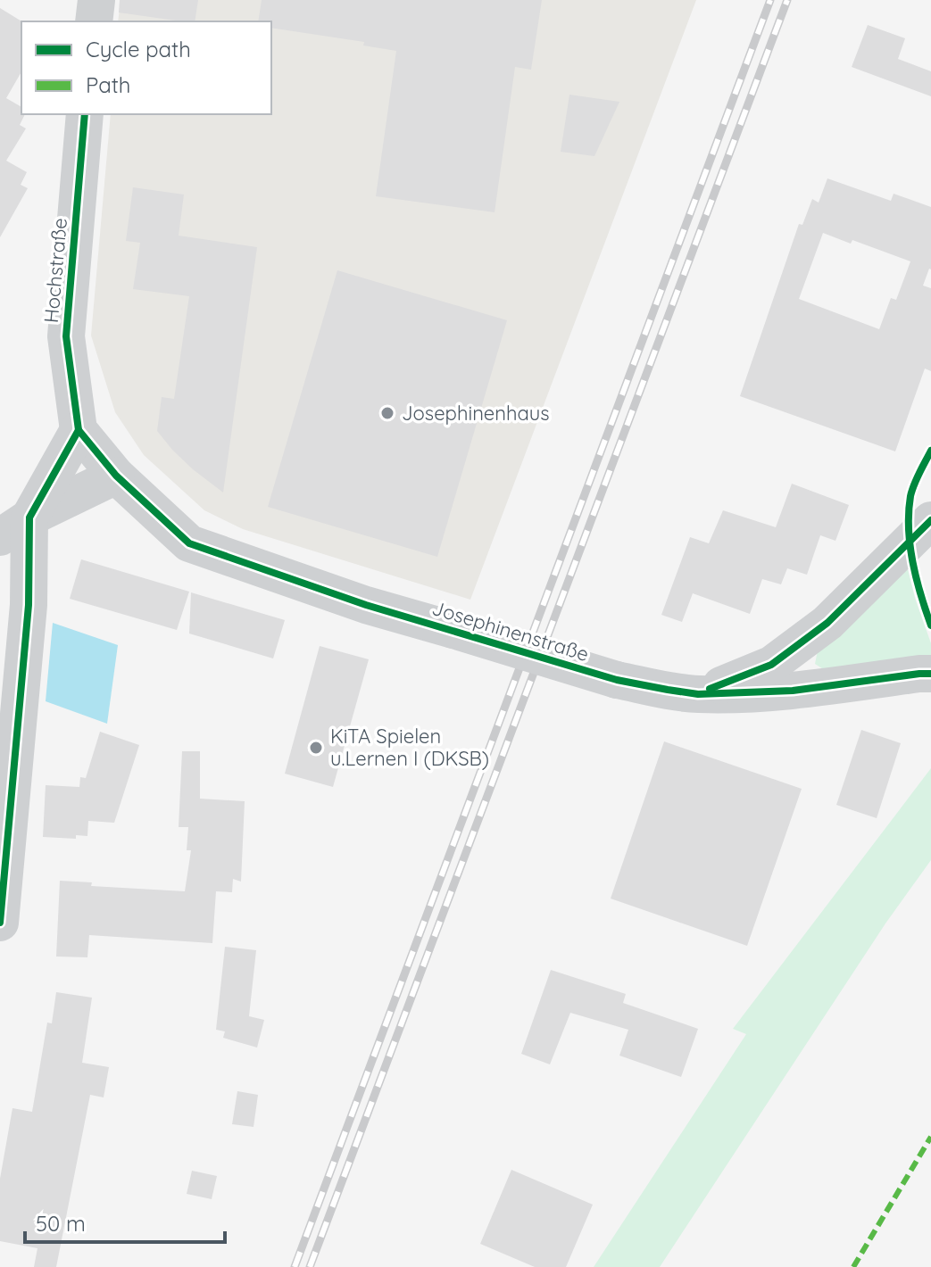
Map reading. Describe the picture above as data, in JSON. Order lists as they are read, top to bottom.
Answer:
{
  "streets": {
    "street": ["Hochstraße", "Josephinenstraße"]
  },
  "places": ["Josephinenhaus", "KiTA Spielen u.Lernen I (DKSB)"],
  "legend": ["Cycle path", "Path"],
  "scale_bar": "50 m"
}
